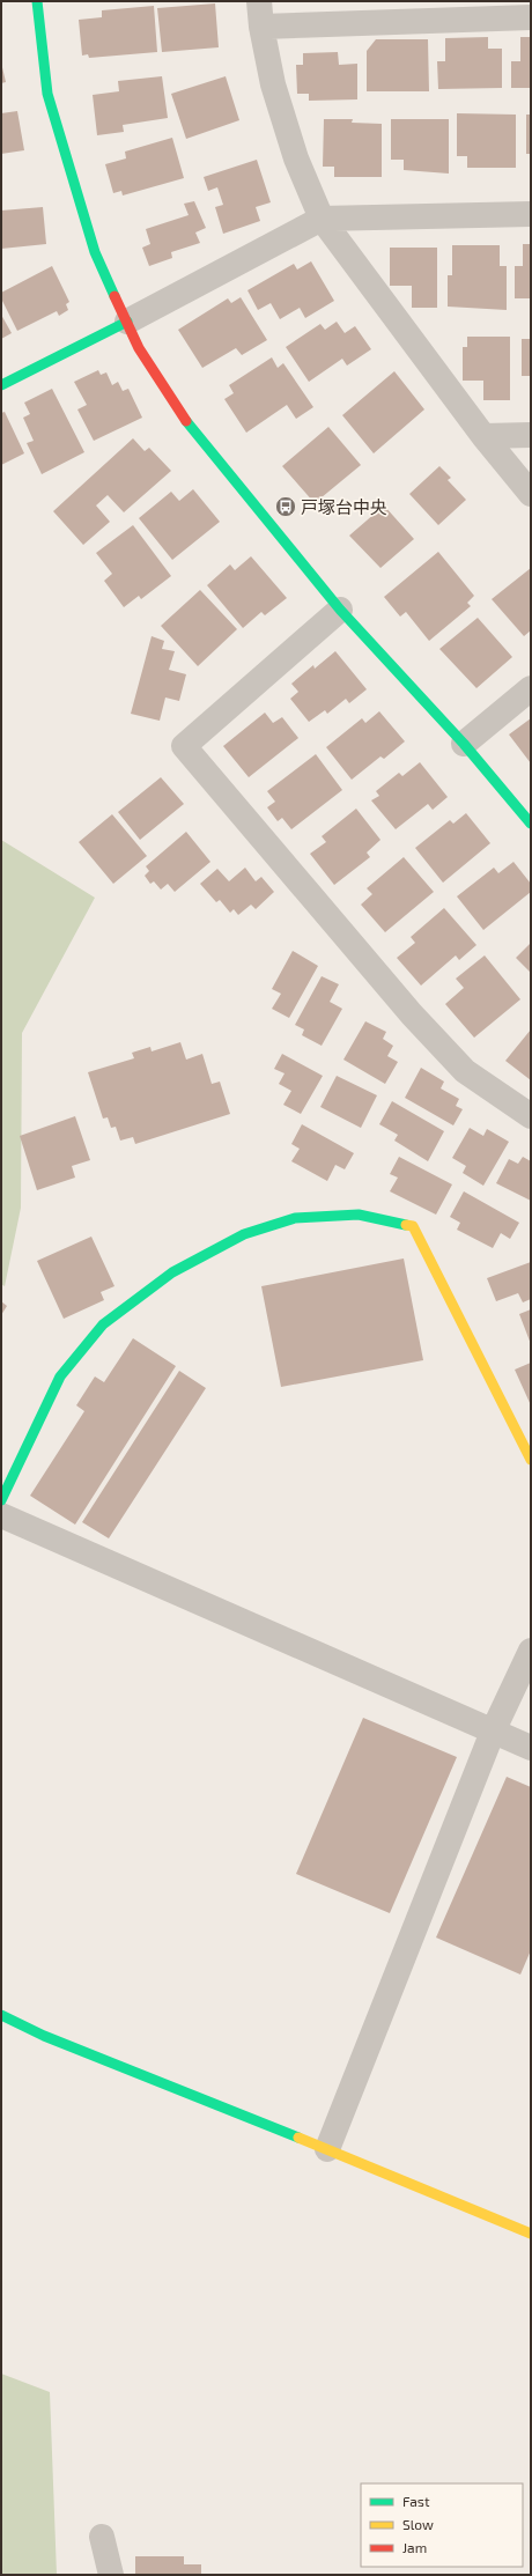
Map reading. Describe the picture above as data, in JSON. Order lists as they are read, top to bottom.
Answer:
{
  "places": {
    "bus stop": ["戸塚台中央"]
  },
  "legend": ["Fast", "Slow", "Jam"]
}
